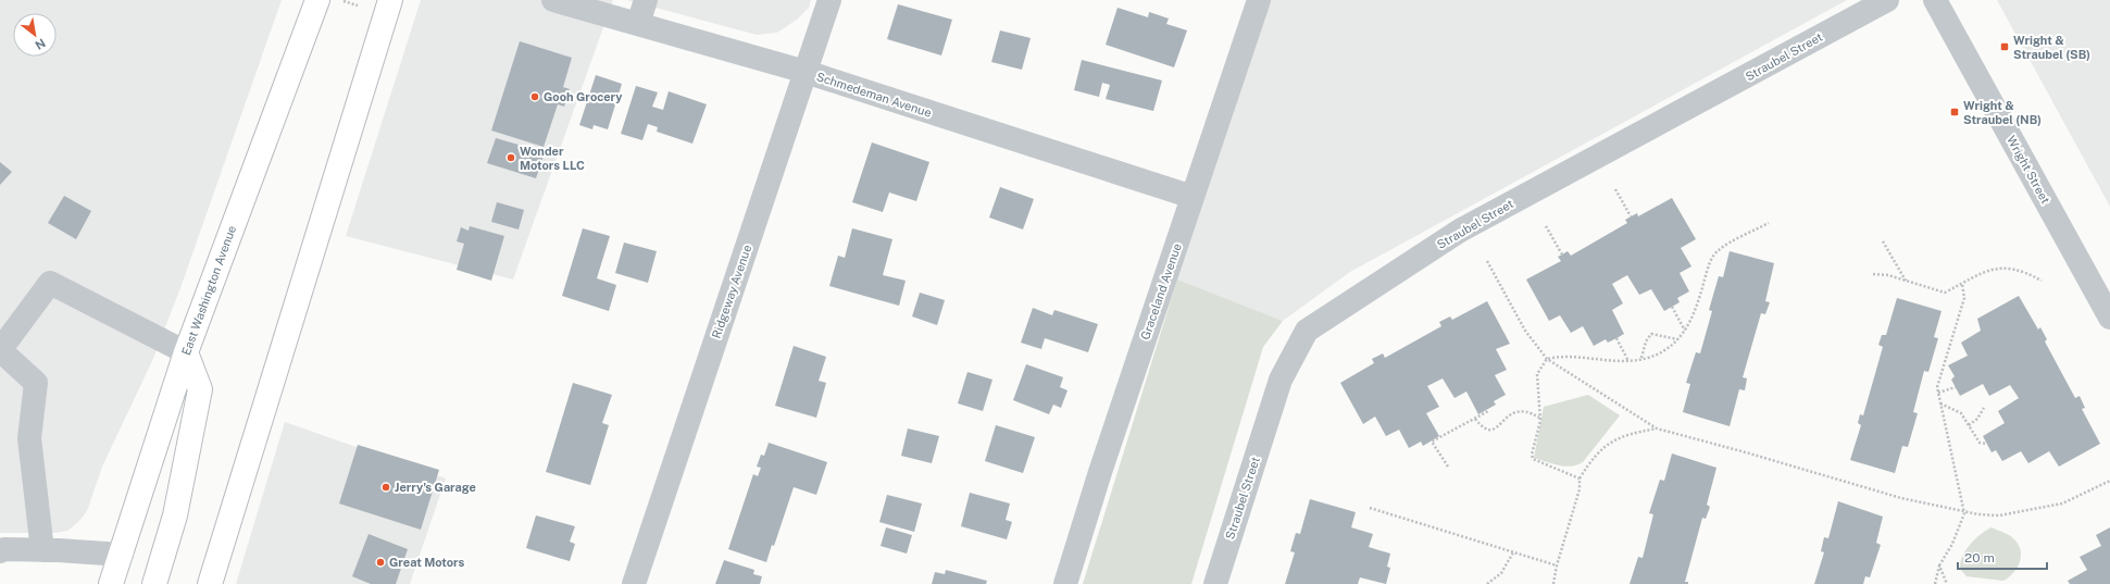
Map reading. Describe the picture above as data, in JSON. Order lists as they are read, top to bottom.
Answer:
{
  "streets": {
    "main road": ["East Washington Avenue"],
    "street": [
      "Straubel Street",
      "Schmedeman Avenue",
      "Wright Street",
      "Ridgeway Avenue",
      "Graceland Avenue"
    ]
  },
  "crossings": [
    ["Schmedeman Avenue", "Ridgeway Avenue"],
    ["Schmedeman Avenue", "Graceland Avenue"]
  ],
  "places": {
    "transit": ["Wright & Straubel (SB)", "Wright & Straubel (NB)"],
    "other": [
      "Gooh Grocery",
      "Wonder Motors LLC",
      "Jerry's Garage",
      "Great Motors"
    ]
  },
  "scale_bar": "20 m",
  "north": "bottom right"
}
